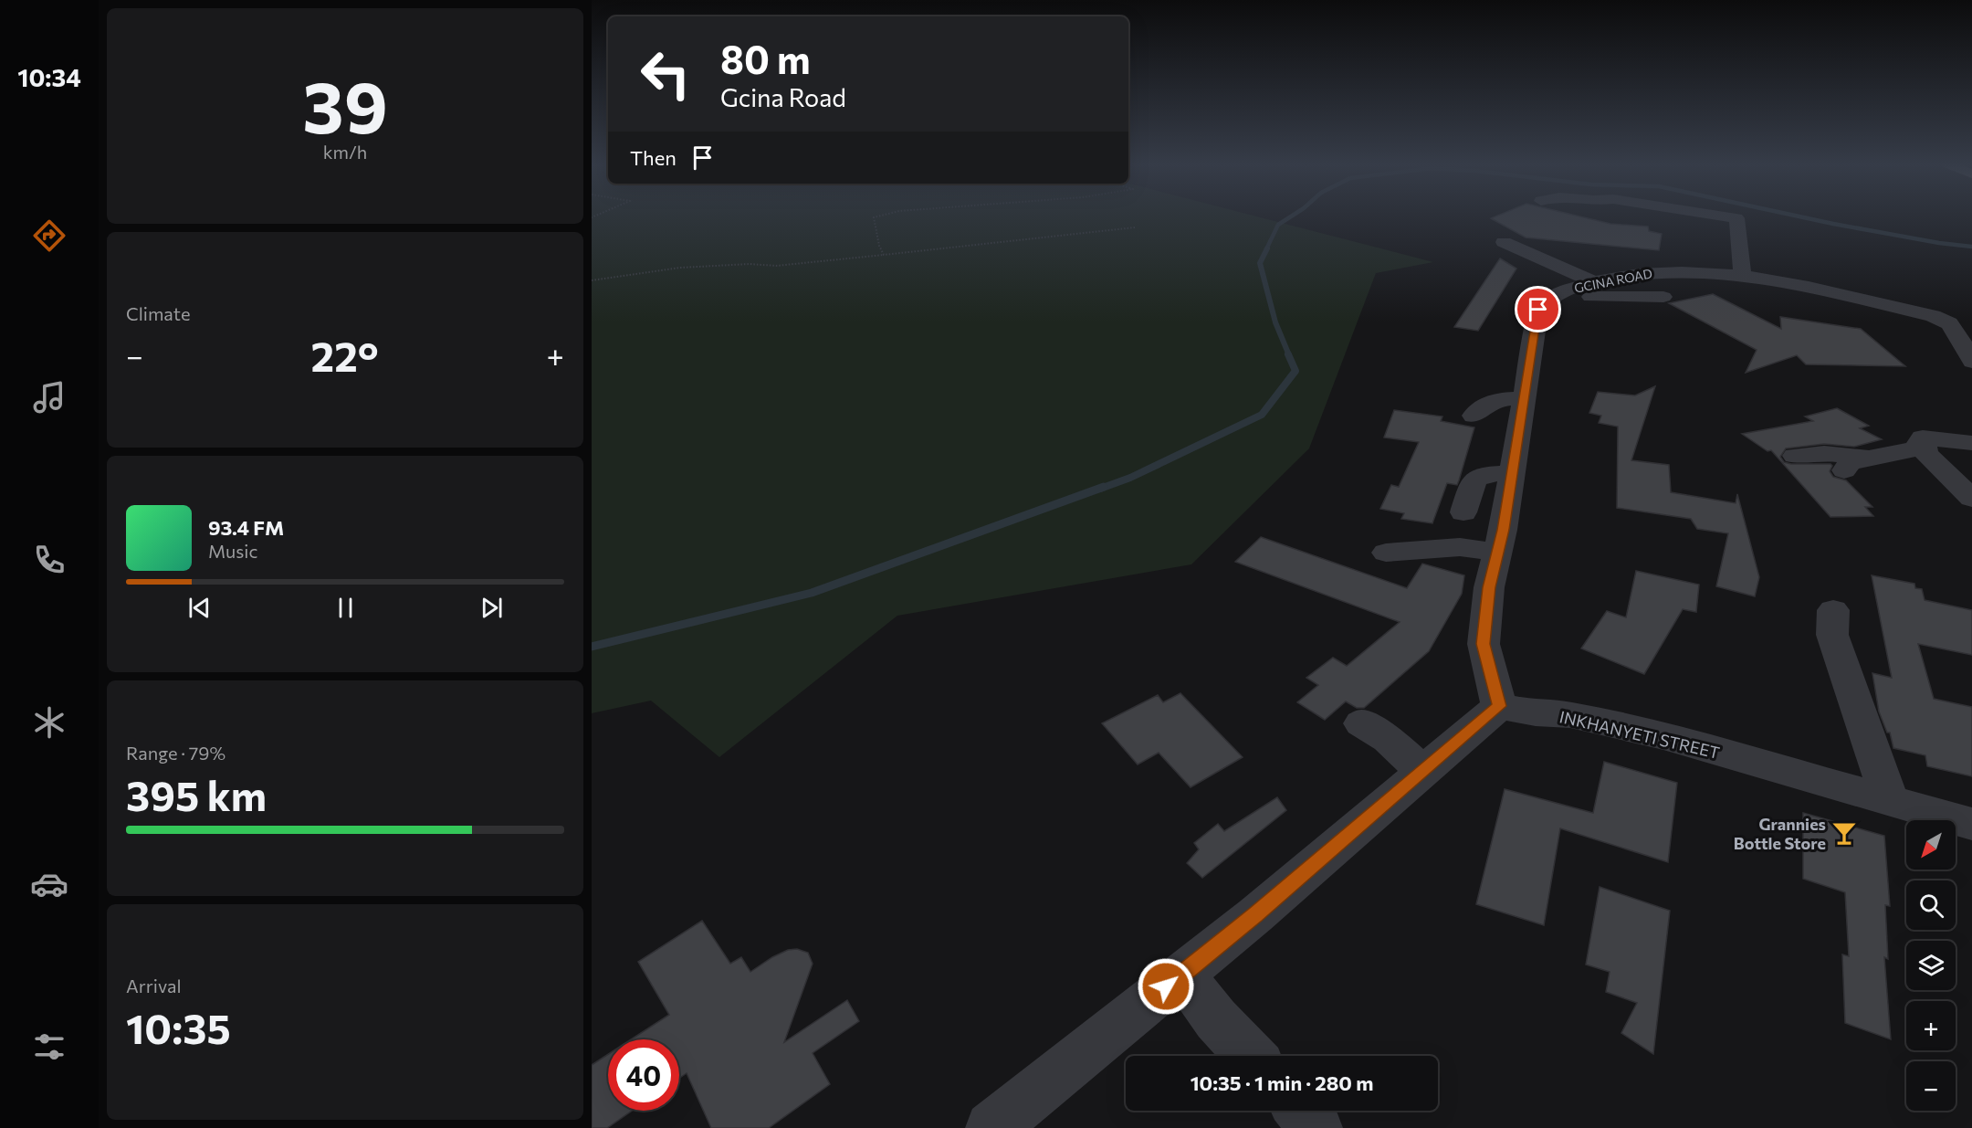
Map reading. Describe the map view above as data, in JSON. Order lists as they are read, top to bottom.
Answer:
{
  "streets": {
    "street": ["GCINA ROAD", "INKHANYETI STREET"]
  },
  "places": {
    "bar": ["Grannies Bottle Store"]
  },
  "north": "bottom left",
  "page": {
    "tabs": "10:34",
    "tile": [
      ["39", "km/h"],
      "Climate",
      ["Range · 79%", "395 km"],
      ["Arrival", "10:35"]
    ],
    "turn": ["80 m", "Gcina Road"],
    "then": "Then",
    "heat": ["−", "22°", "+"],
    "song": ["93.4 FM", "Music"],
    "map_buttons": ["+", "−"],
    "limit": "40",
    "trip": "10:35 · 1 min · 280 m"
  }
}
